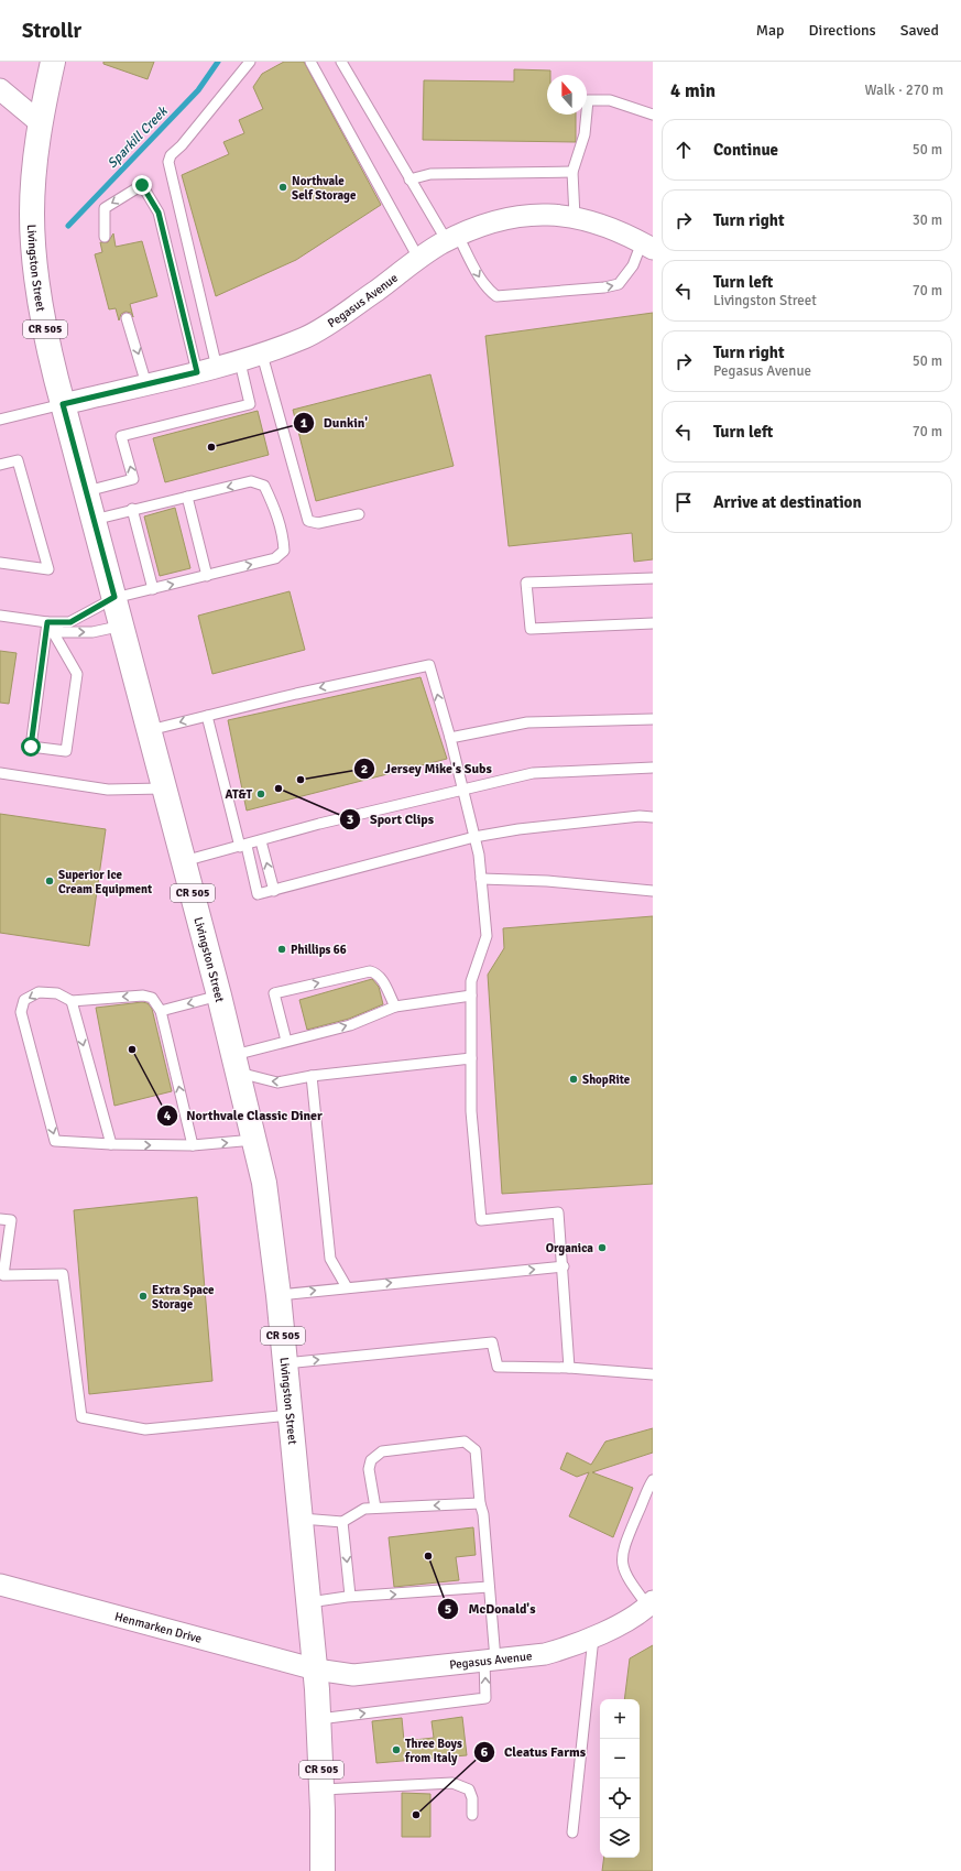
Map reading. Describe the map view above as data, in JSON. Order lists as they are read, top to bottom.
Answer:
{
  "streets": {
    "main road": ["Livingston Street", "CR 505"],
    "street": ["Pegasus Avenue", "Henmarken Drive"]
  },
  "crossings": [
    ["Livingston Street", "Pegasus Avenue"],
    ["Livingston Street", "Henmarken Drive"],
    ["Pegasus Avenue", "Henmarken Drive"]
  ],
  "water": ["Sparkill Creek"],
  "places": [
    "Northvale Self Storage",
    "Dunkin'",
    "Jersey Mike's Subs",
    "Sport Clips",
    "AT&T",
    "Superior Ice Cream Equipment",
    "Phillips 66",
    "Northvale Classic Diner",
    "ShopRite",
    "Organica",
    "Extra Space Storage",
    "McDonald's",
    "Three Boys from Italy",
    "Cleatus Farms"
  ],
  "north": "top",
  "page": {
    "header": "Strollr",
    "nav": ["Map", "Directions", "Saved"],
    "heading": ["4 min", "Walk · 270 m"],
    "list": [
      ["Continue", "50 m"],
      ["Turn right", "30 m"],
      ["Turn left", "Livingston Street", "70 m"],
      ["Turn right", "Pegasus Avenue", "50 m"],
      ["Turn left", "70 m"],
      "Arrive at destination"
    ],
    "map_buttons": ["+", "−"]
  }
}
